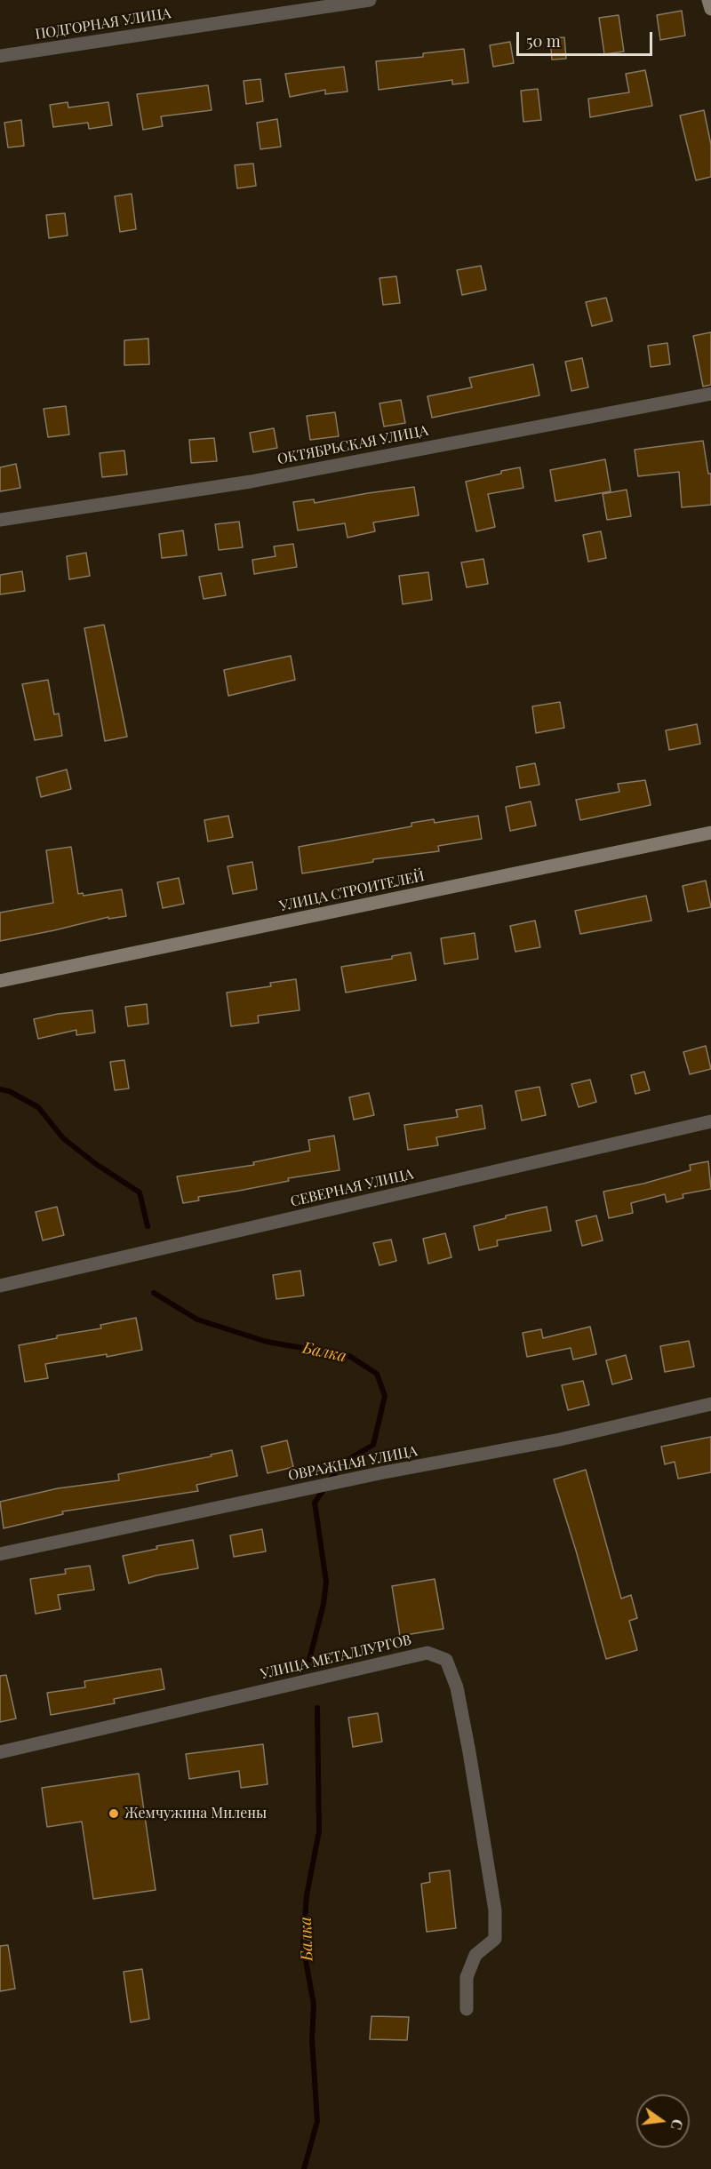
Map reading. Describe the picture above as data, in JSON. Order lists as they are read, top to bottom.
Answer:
{
  "streets": {
    "street": [
      "ПОДГОРНАЯ УЛИЦА",
      "ОКТЯБРЬСКАЯ УЛИЦА",
      "УЛИЦА СТРОИТЕЛЕЙ",
      "СЕВЕРНАЯ УЛИЦА",
      "ОВРАЖНАЯ УЛИЦА",
      "УЛИЦА МЕТАЛЛУРГОВ"
    ]
  },
  "water": ["Балка"],
  "places": ["Жемчужина Милены"],
  "scale_bar": "50 m",
  "north": "right"
}
